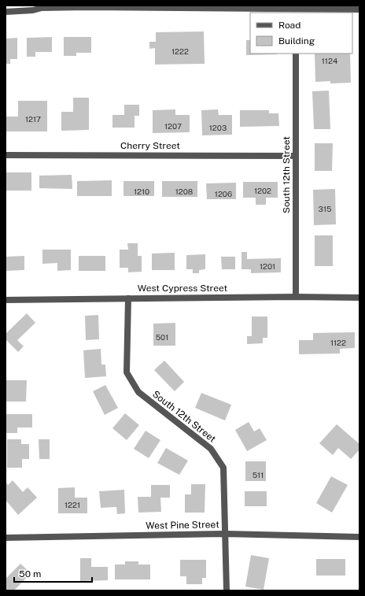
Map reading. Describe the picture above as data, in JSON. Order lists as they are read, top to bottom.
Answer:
{
  "streets": {
    "street": [
      "Cherry Street",
      "South 12th Street",
      "West Cypress Street",
      "West Pine Street"
    ]
  },
  "crossings": [
    ["Cherry Street", "South 12th Street"],
    ["South 12th Street", "West Cypress Street"],
    ["South 12th Street", "West Pine Street"]
  ],
  "house_numbers": [
    "1222",
    "1124",
    "1217",
    "1207",
    "1203",
    "1202",
    "1210",
    "1208",
    "1206",
    "315",
    "1201",
    "501",
    "1122",
    "511",
    "1221"
  ],
  "legend": ["Road", "Building"],
  "scale_bar": "50 m"
}
